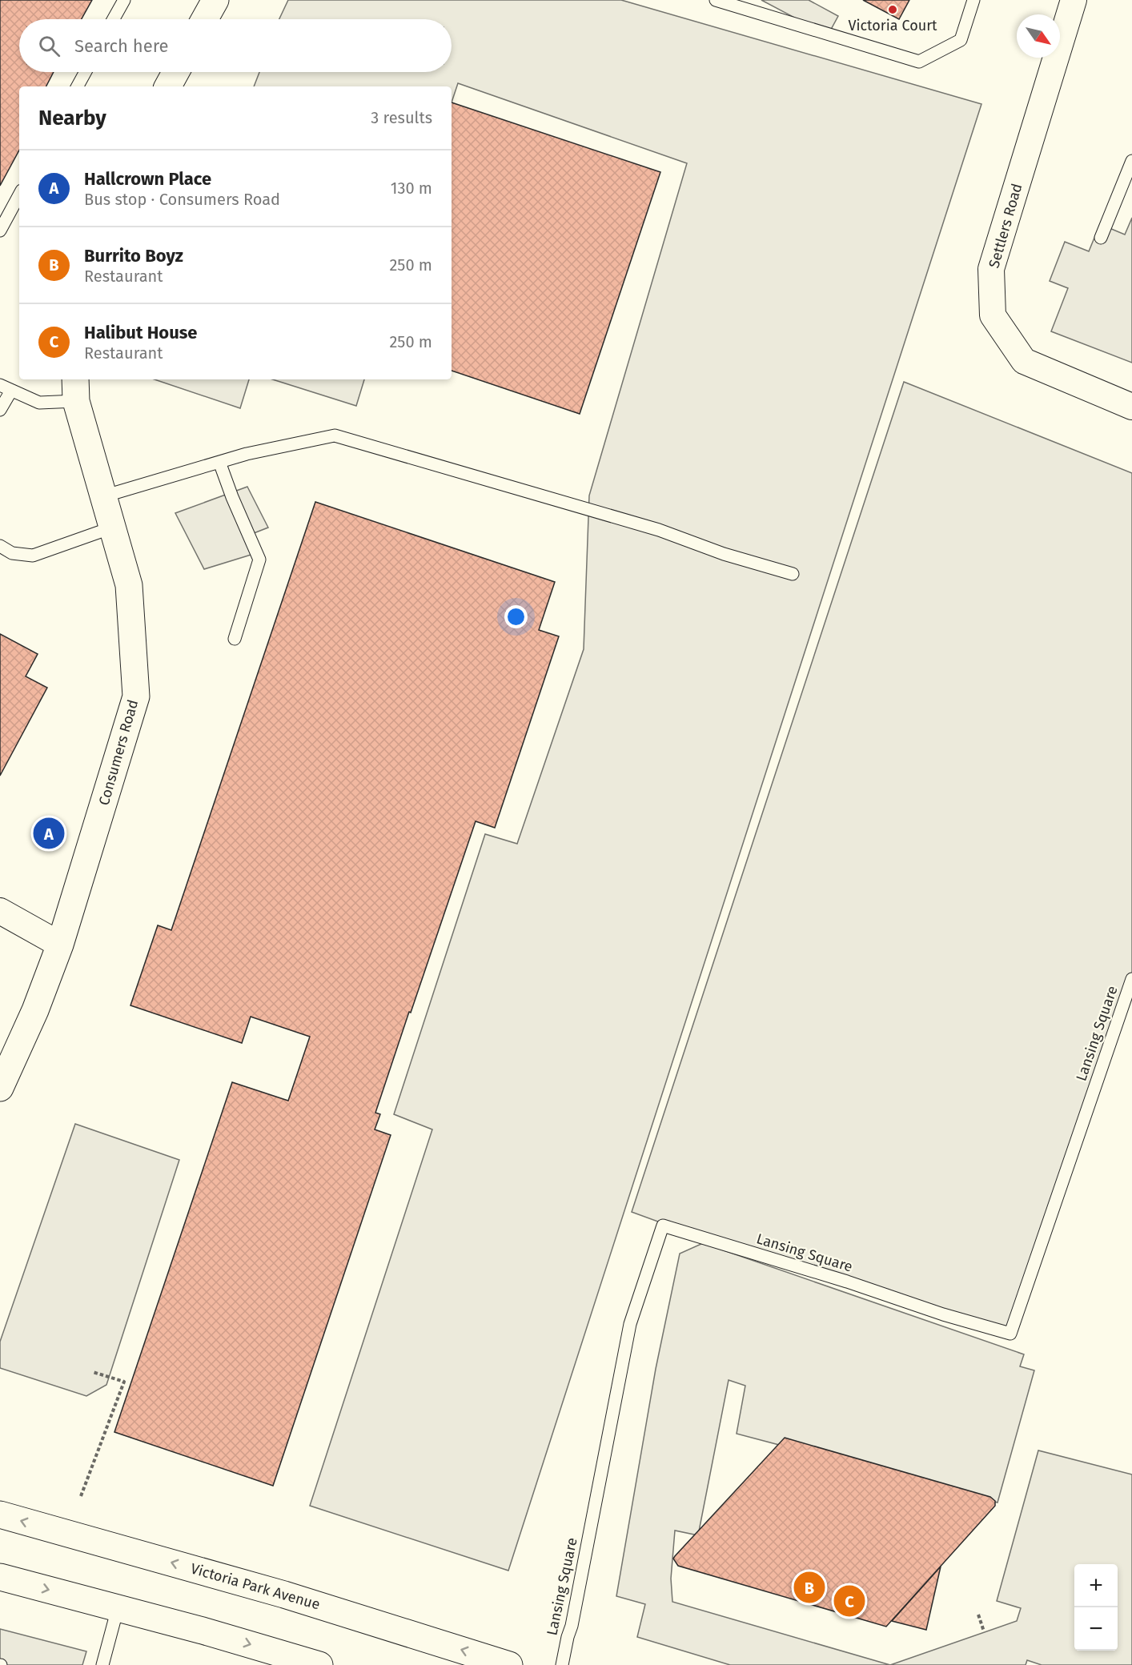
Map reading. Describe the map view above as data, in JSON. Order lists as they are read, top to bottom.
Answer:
{
  "streets": {
    "main road": ["Consumers Road", "Victoria Park Avenue"],
    "street": ["Settlers Road"],
    "lane": ["Lansing Square"]
  },
  "places": ["Victoria Court"],
  "north": "bottom right",
  "page": {
    "search": "Search here",
    "heading": ["Nearby", "3 results"],
    "list": [
      {
        "mark": "A",
        "name": "Hallcrown Place",
        "note": "Bus stop · Consumers Road",
        "value": "130 m"
      },
      {
        "mark": "B",
        "name": "Burrito Boyz",
        "note": "Restaurant",
        "value": "250 m"
      },
      {
        "mark": "C",
        "name": "Halibut House",
        "note": "Restaurant",
        "value": "250 m"
      }
    ],
    "pins": ["A", "B", "C"],
    "map_buttons": ["+", "−"]
  }
}
